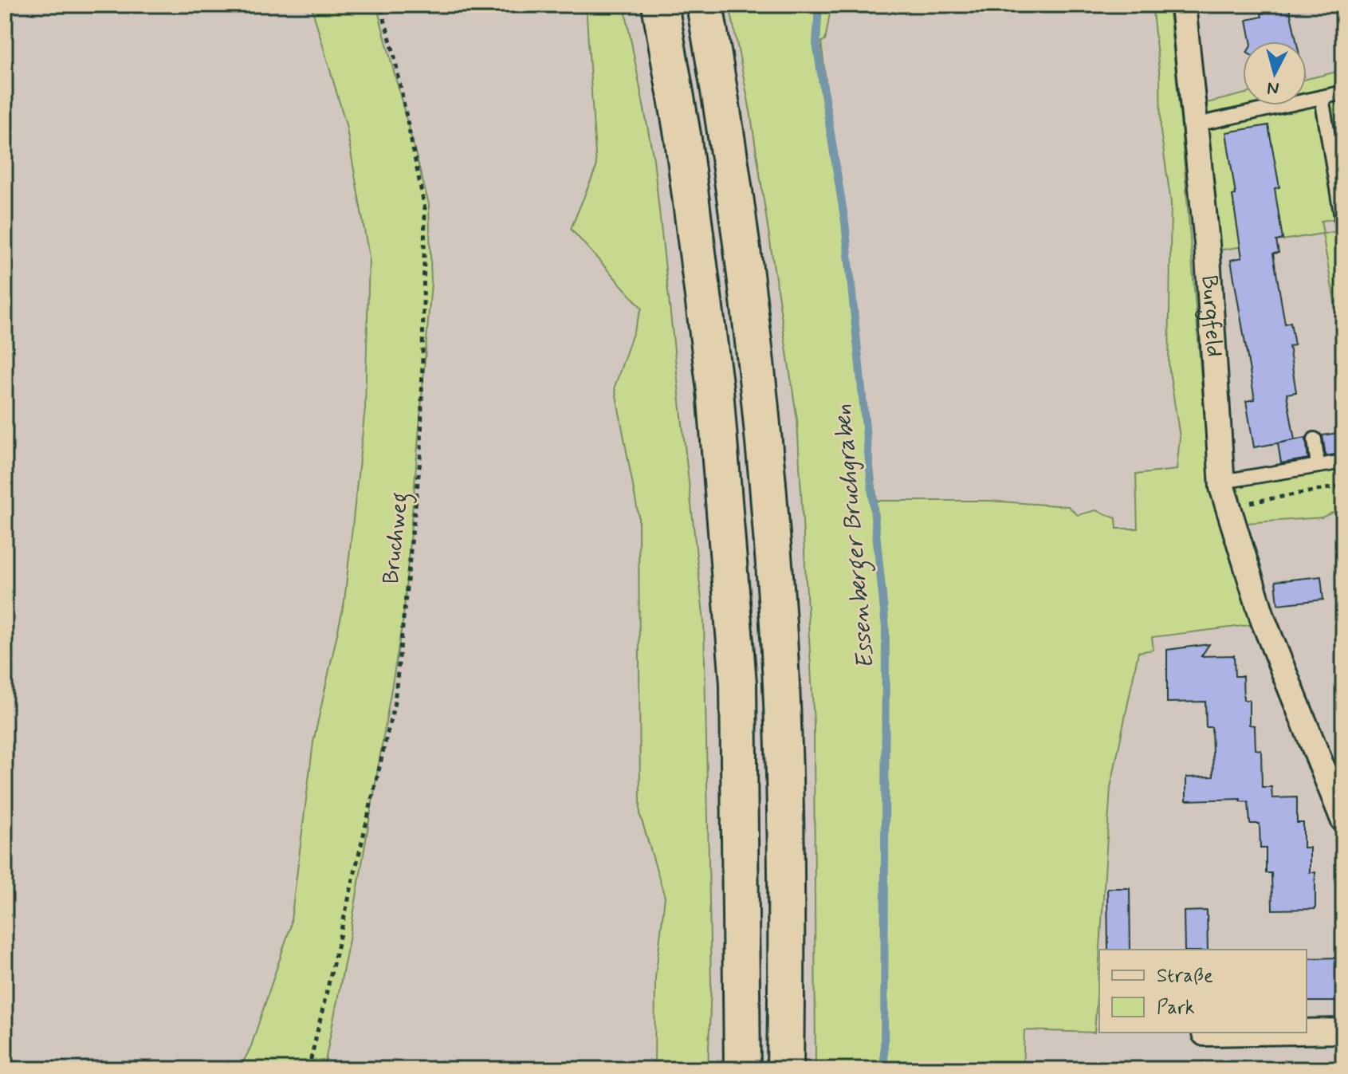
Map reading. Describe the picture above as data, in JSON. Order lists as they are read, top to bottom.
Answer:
{
  "streets": {
    "street": ["Burgfeld"],
    "path": ["Bruchweg"]
  },
  "water": ["Essenberger Bruchgraben"],
  "legend": ["Straße", "Park"],
  "north": "bottom"
}
